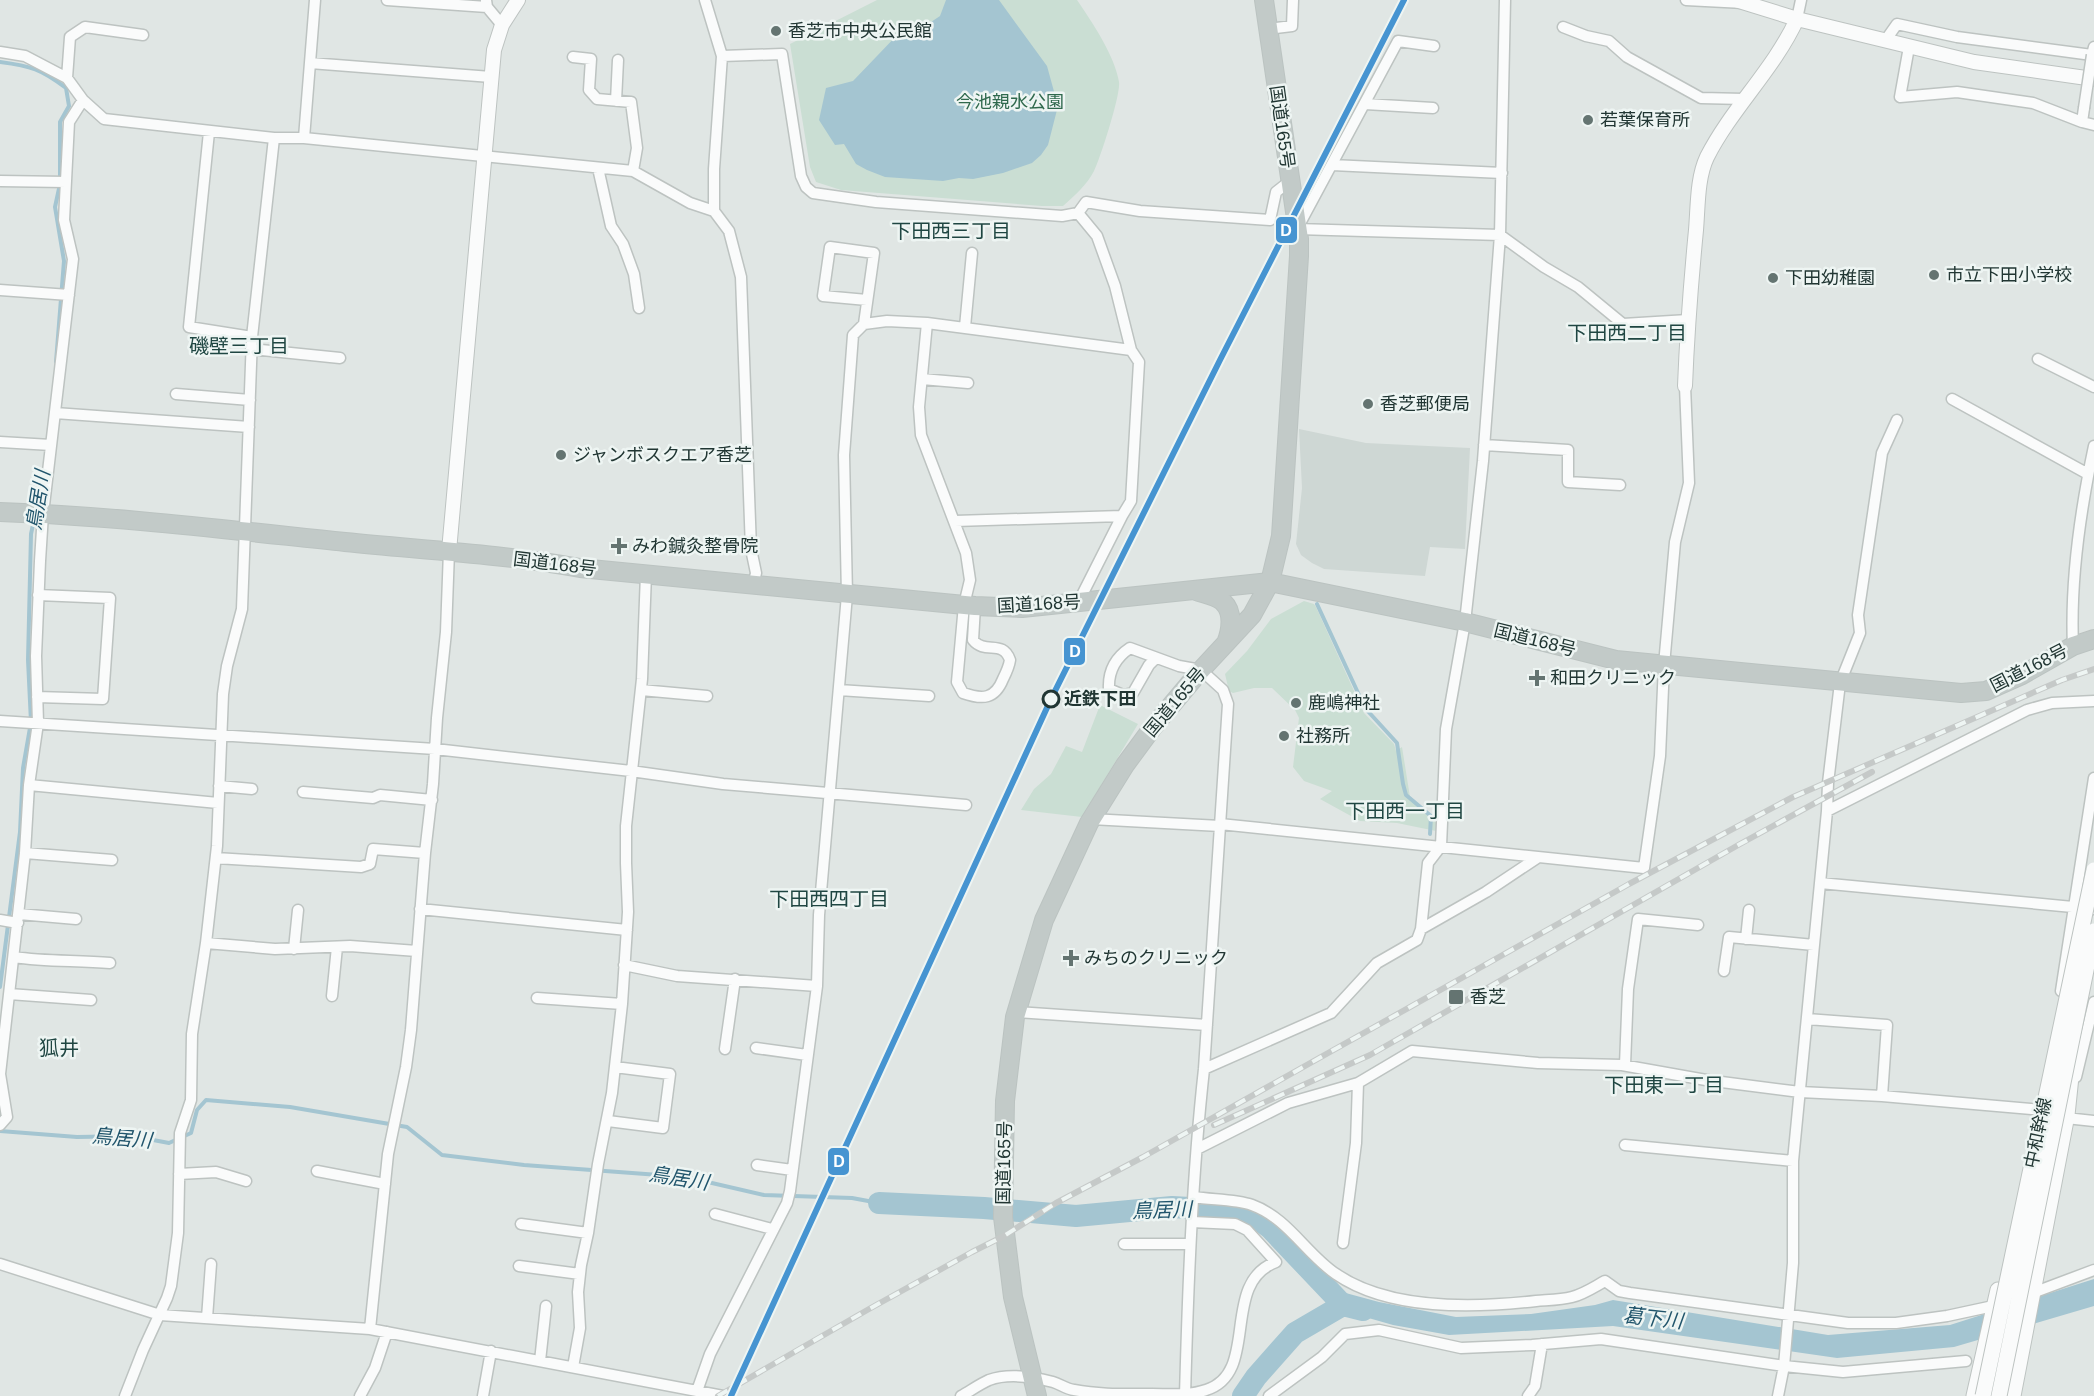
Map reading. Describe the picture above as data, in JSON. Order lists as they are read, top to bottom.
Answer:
{
  "streets": {
    "highway": ["国道165号", "国道168号"],
    "main road": ["中和幹線"]
  },
  "crossings": [
    ["国道165号", "国道168号"]
  ],
  "districts": [
    "下田西三丁目",
    "下田西二丁目",
    "磯壁三丁目",
    "下田西一丁目",
    "下田西四丁目",
    "狐井",
    "下田東一丁目"
  ],
  "water": ["鳥居川", "葛下川"],
  "parks": ["今池親水公園"],
  "places": {
    "other": [
      "香芝市中央公民館",
      "若葉保育所",
      "市立下田小学校",
      "下田幼稚園",
      "香芝郵便局",
      "ジャンボスクエア香芝",
      "近鉄下田",
      "鹿嶋神社",
      "社務所"
    ],
    "health": ["みわ鍼灸整骨院", "和田クリニック", "みちのクリニック"],
    "transit": ["香芝"]
  },
  "lines": ["transit line D"]
}
